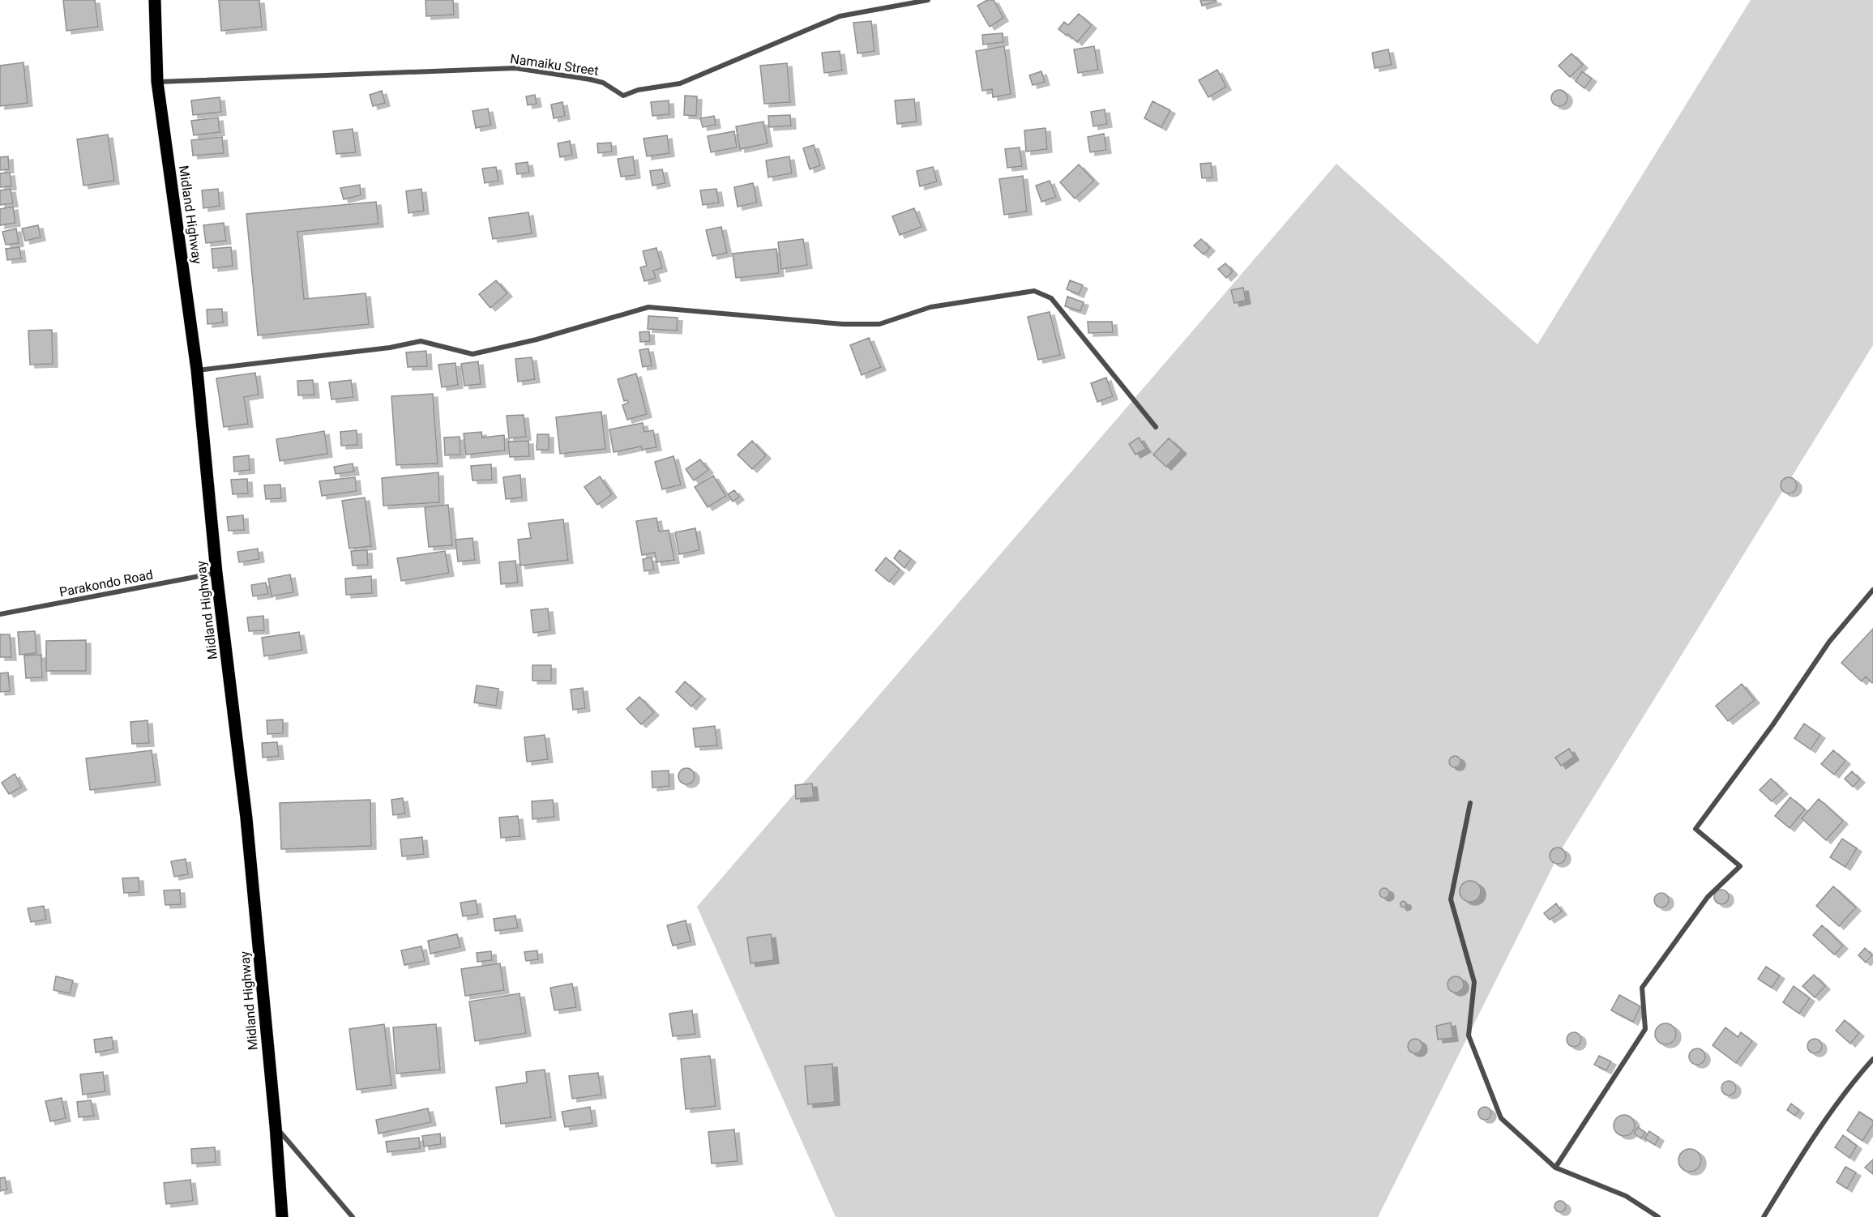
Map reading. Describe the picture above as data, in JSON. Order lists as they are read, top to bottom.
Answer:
{
  "streets": {
    "main road": ["Midland Highway"],
    "street": ["Namaiku Street", "Parakondo Road"]
  },
  "crossings": [
    ["Namaiku Street", "Midland Highway"],
    ["Midland Highway", "Parakondo Road"]
  ]
}
